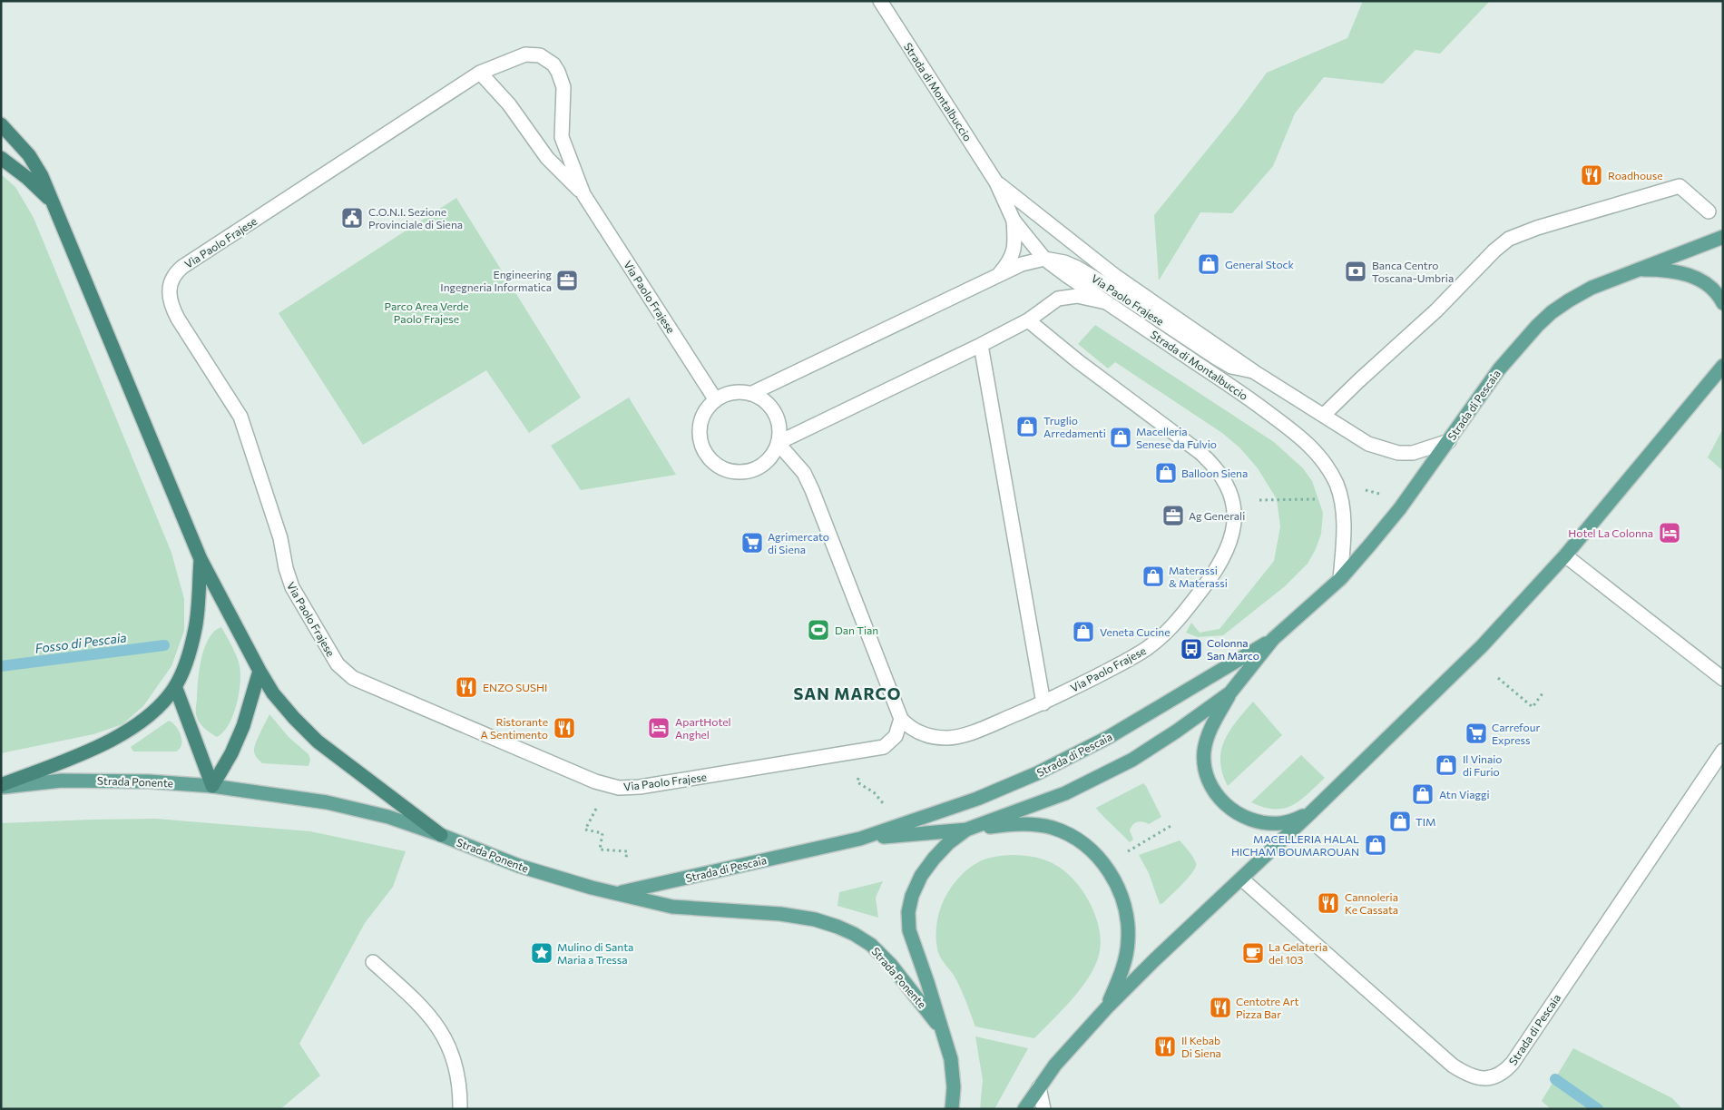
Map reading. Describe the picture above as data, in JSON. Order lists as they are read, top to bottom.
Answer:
{
  "streets": {
    "main road": ["Strada di Pescaia", "Strada Ponente"],
    "street": ["Strada di Montalbuccio", "Via Paolo Frajese"]
  },
  "crossings": [
    ["Strada di Montalbuccio", "Via Paolo Frajese"],
    ["Strada di Montalbuccio", "Strada di Pescaia"],
    ["Strada di Pescaia", "Strada Ponente"]
  ],
  "districts": ["SAN MARCO"],
  "water": ["Fosso di Pescaia"],
  "parks": ["Parco Area Verde Paolo Frajese"],
  "places": {
    "restaurant": [
      "Roadhouse",
      "ENZO SUSHI",
      "Ristorante A Sentimento",
      "Cannoleria Ke Cassata",
      "Centotre Art Pizza Bar",
      "Il Kebab Di Siena"
    ],
    "public building": ["C.O.N.I. Sezione Provinciale di Siena"],
    "shop": [
      "General Stock",
      "Truglio Arredamenti",
      "Macelleria Senese da Fulvio",
      "Balloon Siena",
      "Materassi & Materassi",
      "Veneta Cucine",
      "Il Vinaio di Furio",
      "Atn Viaggi",
      "TIM",
      "MACELLERIA HALAL HICHAM BOUMAROUAN"
    ],
    "bank": ["Banca Centro Toscana-Umbria"],
    "office": ["Engineering Ingegneria Informatica", "Ag Generali"],
    "hotel": ["Hotel La Colonna", "ApartHotel Anghel"],
    "supermarket": ["Agrimercato di Siena", "Carrefour Express"],
    "sports": ["Dan Tian"],
    "bus stop": ["Colonna San Marco"],
    "place": ["Mulino di Santa Maria a Tressa"],
    "cafe": ["La Gelateria del 103"]
  }
}
